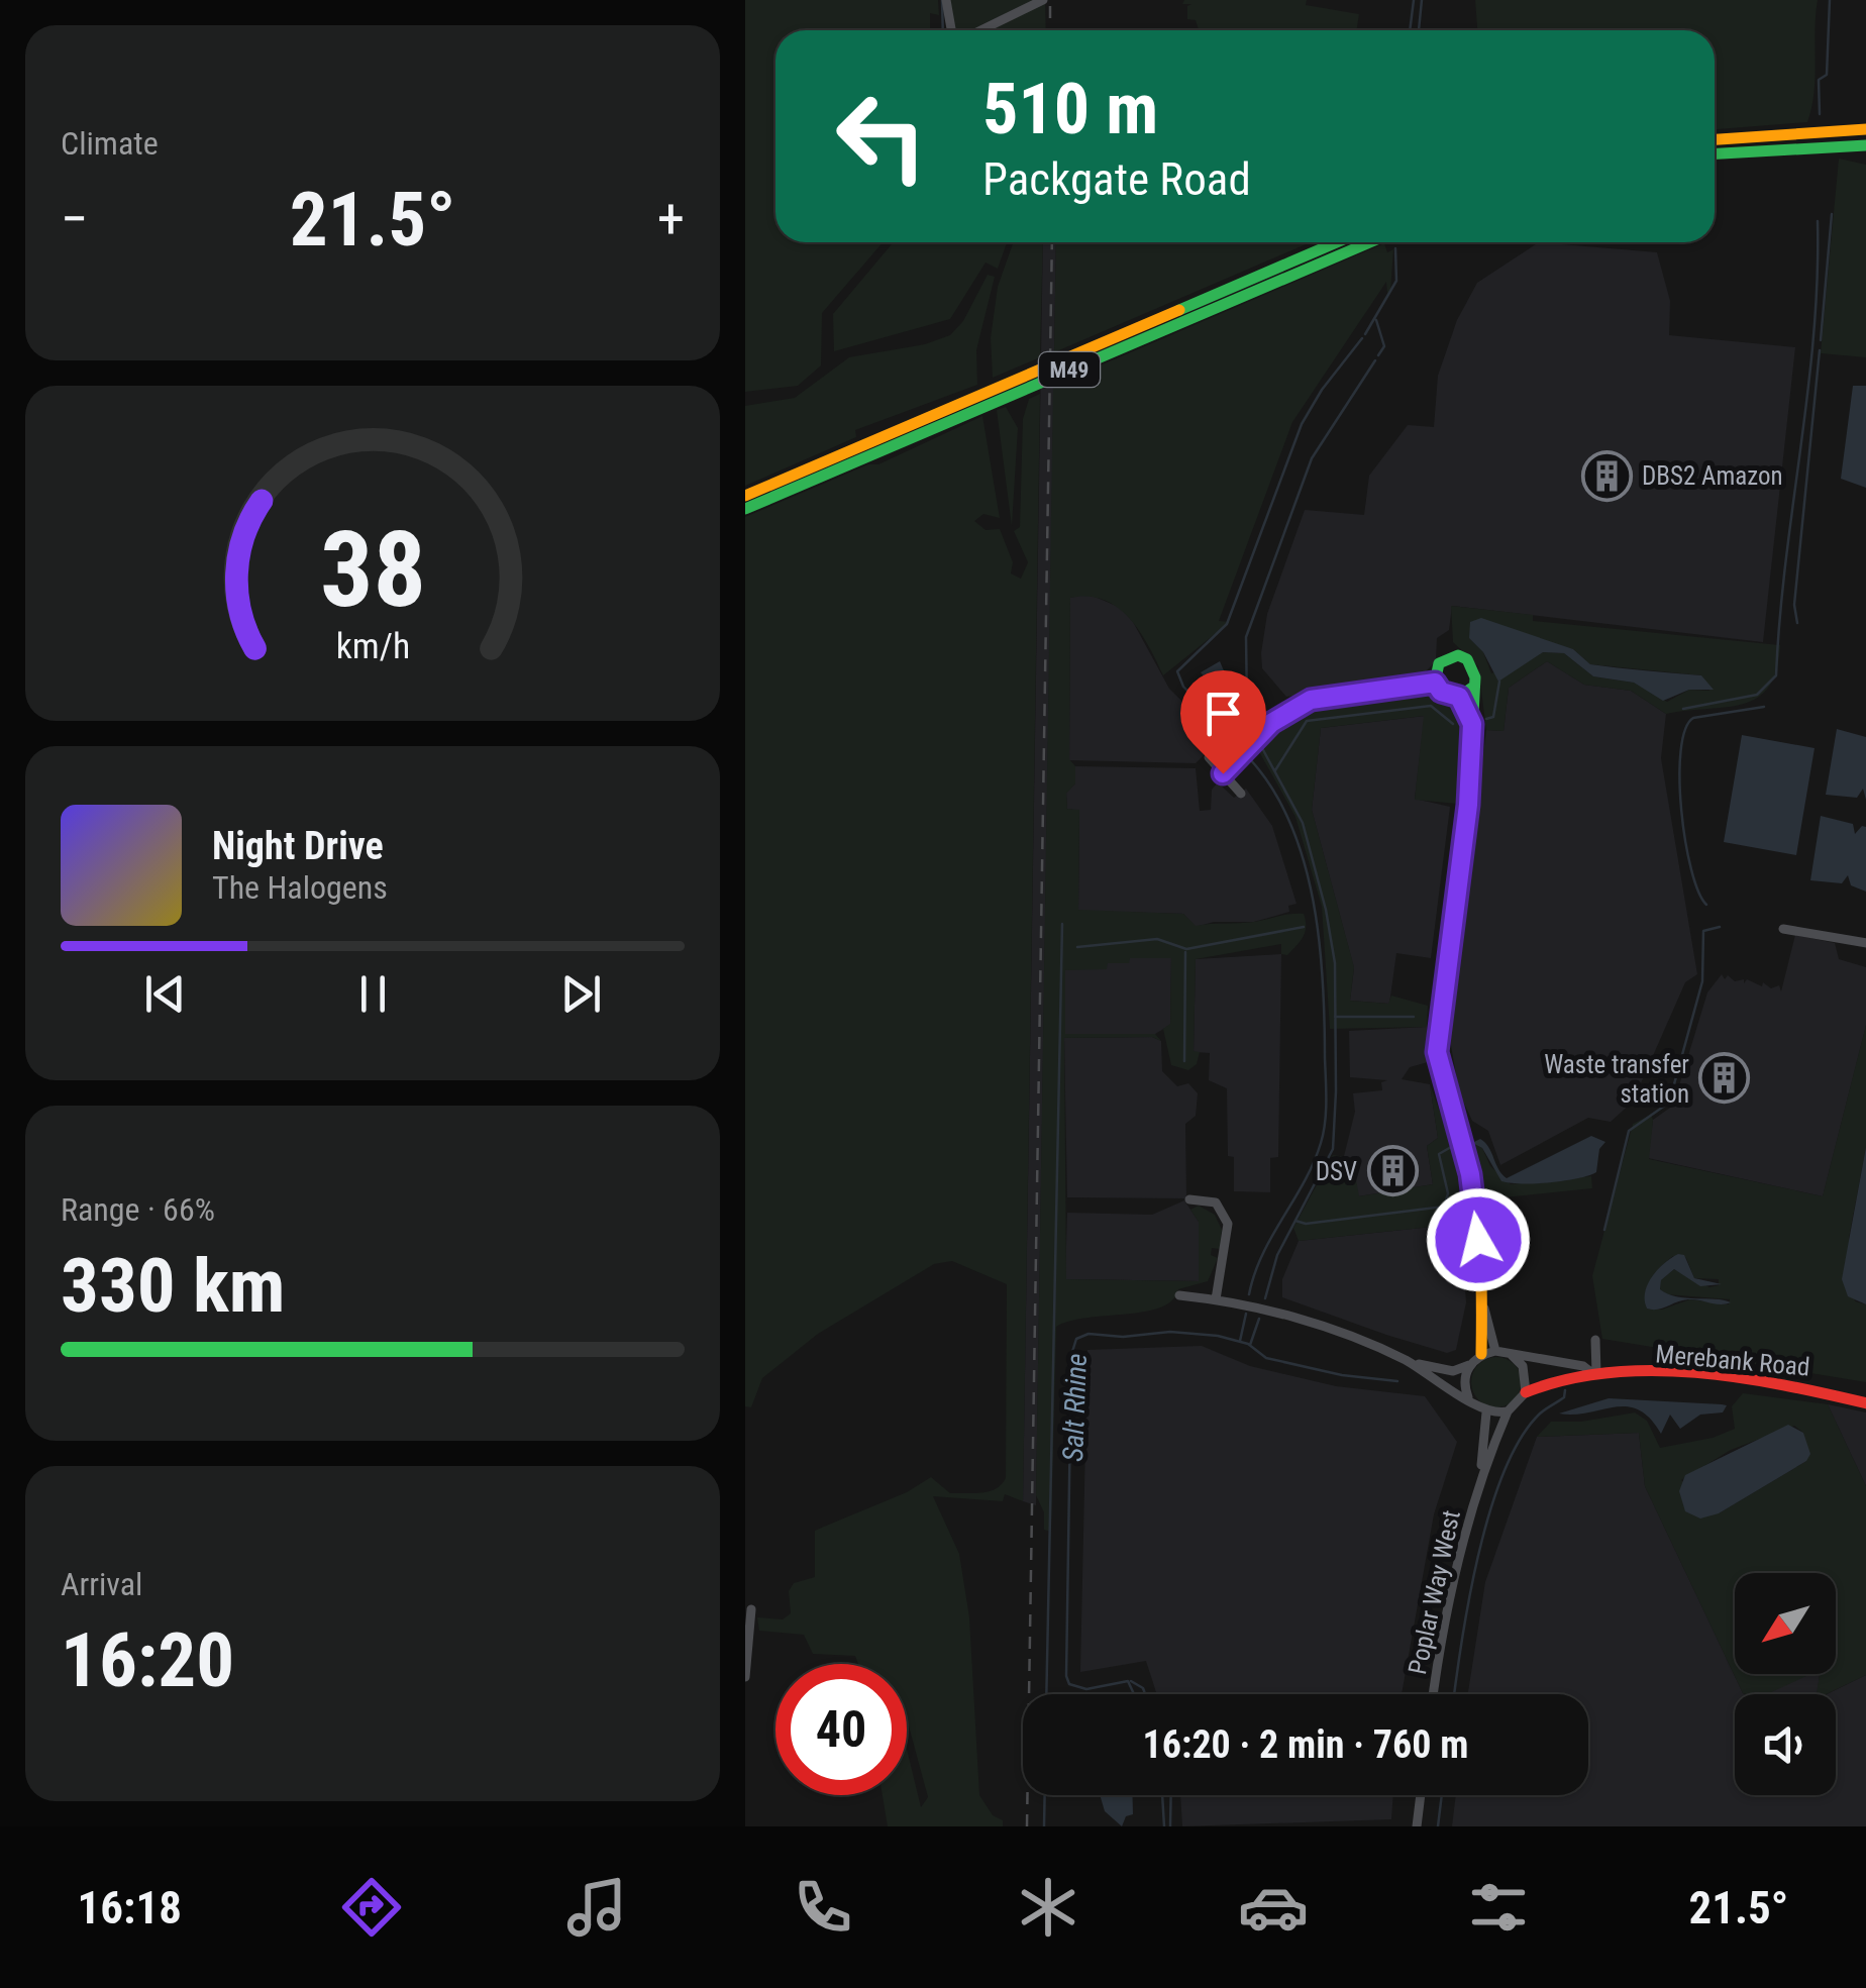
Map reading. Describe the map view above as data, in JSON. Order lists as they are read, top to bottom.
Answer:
{
  "streets": {
    "main road": ["M49", "Merebank Road"],
    "street": ["Poplar Way West"]
  },
  "crossings": [
    ["Merebank Road", "Poplar Way West"]
  ],
  "water": ["Salt Rhine"],
  "places": {
    "building": ["DBS2 Amazon", "Waste transfer station", "DSV"]
  },
  "north": "bottom left",
  "page": {
    "tile": [
      "Climate",
      ["Range · 66%", "330 km"],
      ["Arrival", "16:20"]
    ],
    "turn": ["510 m", "Packgate Road"],
    "heat": ["−", "21.5°", "+"],
    "song": ["Night Drive", "The Halogens"],
    "limit": "40",
    "trip": "16:20 · 2 min · 760 m",
    "tabs": ["16:18", "21.5°"],
    "gauge": ["38", "km/h"]
  }
}
